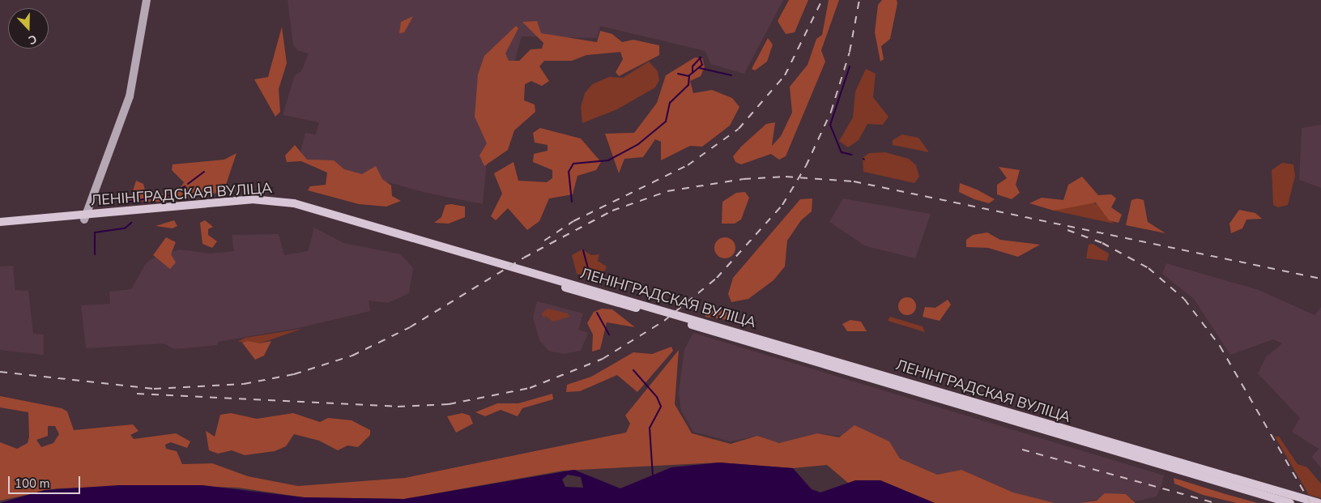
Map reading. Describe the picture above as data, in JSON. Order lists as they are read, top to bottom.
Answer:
{
  "streets": {
    "main road": ["ЛЕНІНГРАДСКАЯ ВУЛІЦА"]
  },
  "scale_bar": "100 m",
  "north": "bottom"
}
